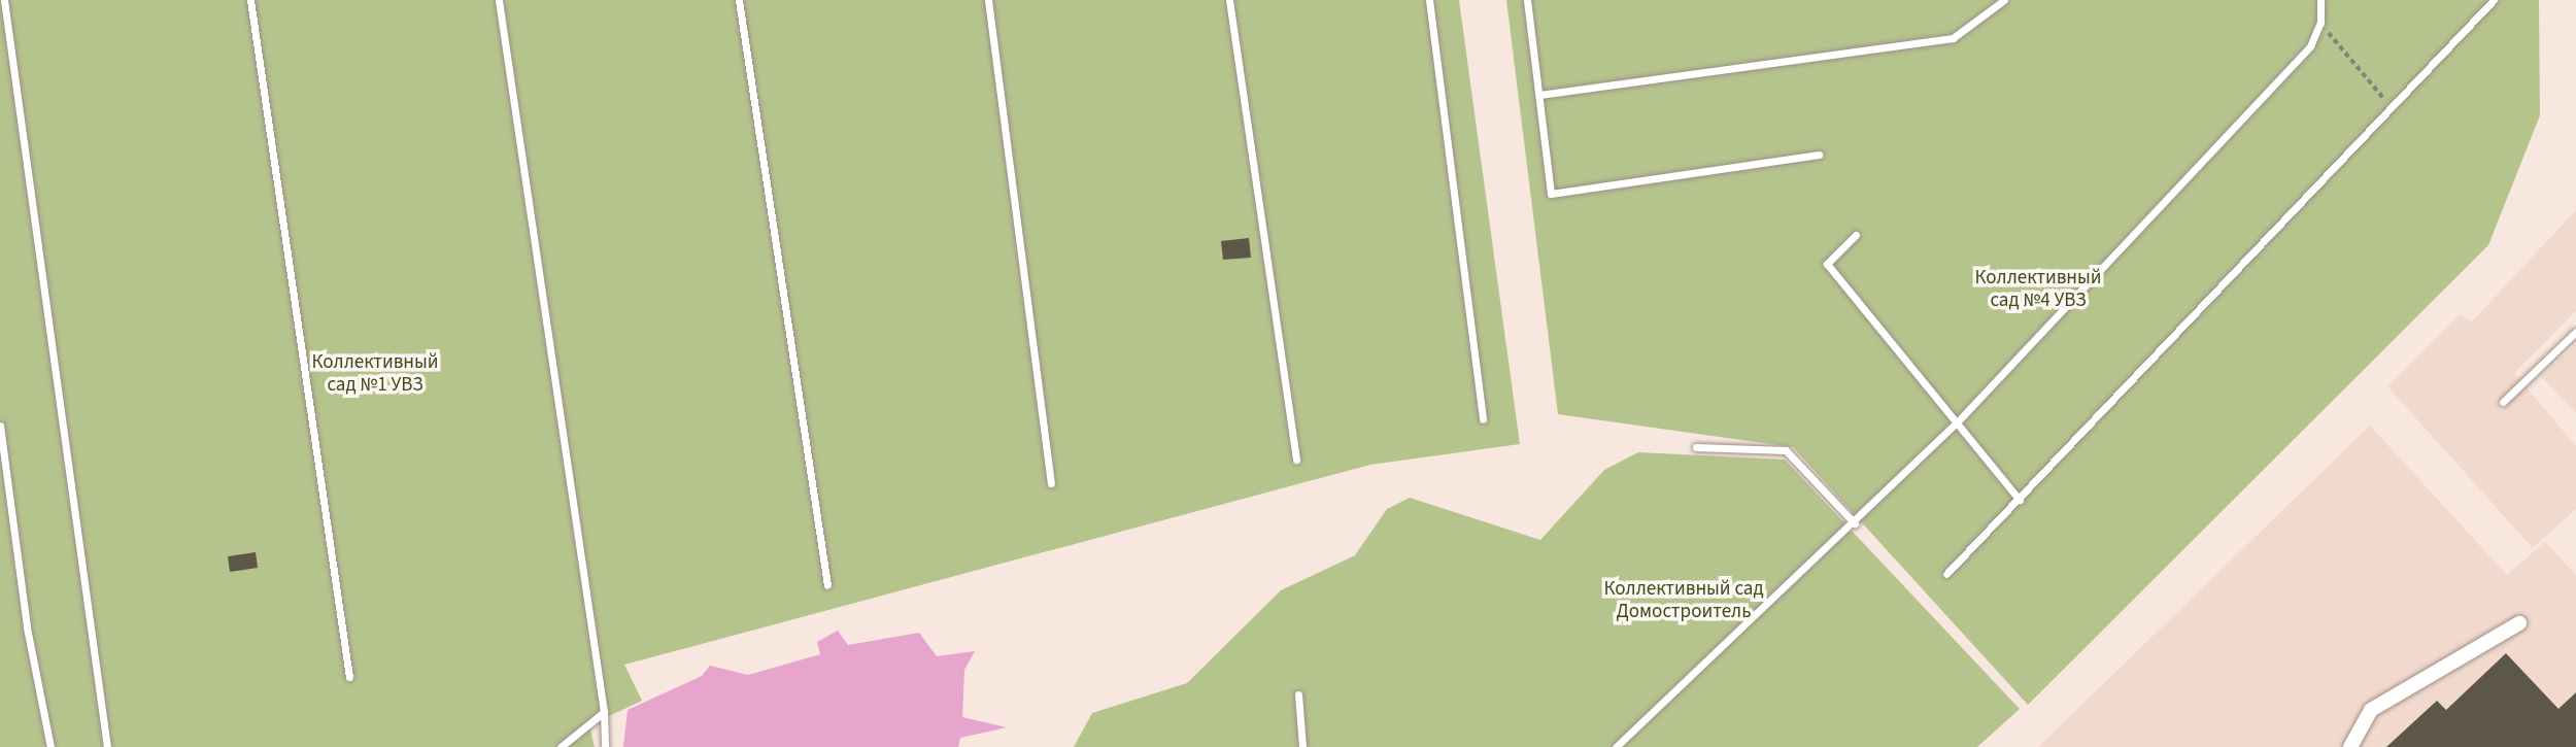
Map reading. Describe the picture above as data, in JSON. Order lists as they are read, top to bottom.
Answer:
{
  "parks": ["Коллективный сад №4 УВЗ", "Коллективный сад №1 УВЗ", "Коллективный сад Домостроитель"]
}
